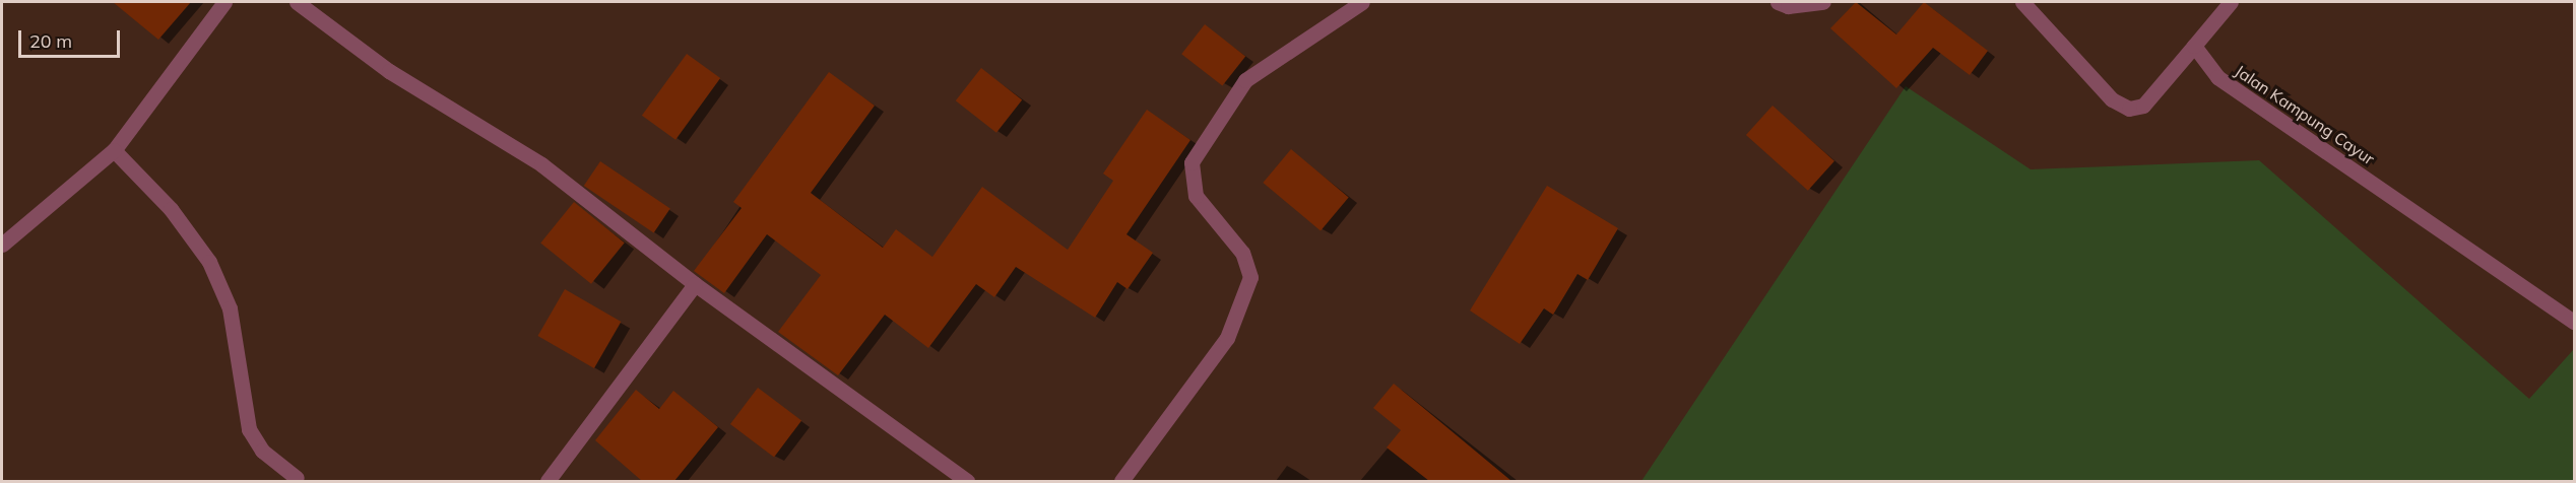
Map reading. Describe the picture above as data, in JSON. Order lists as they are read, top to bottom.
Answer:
{
  "streets": {
    "street": ["Jalan Kampung Cayur"]
  },
  "scale_bar": "20 m"
}
